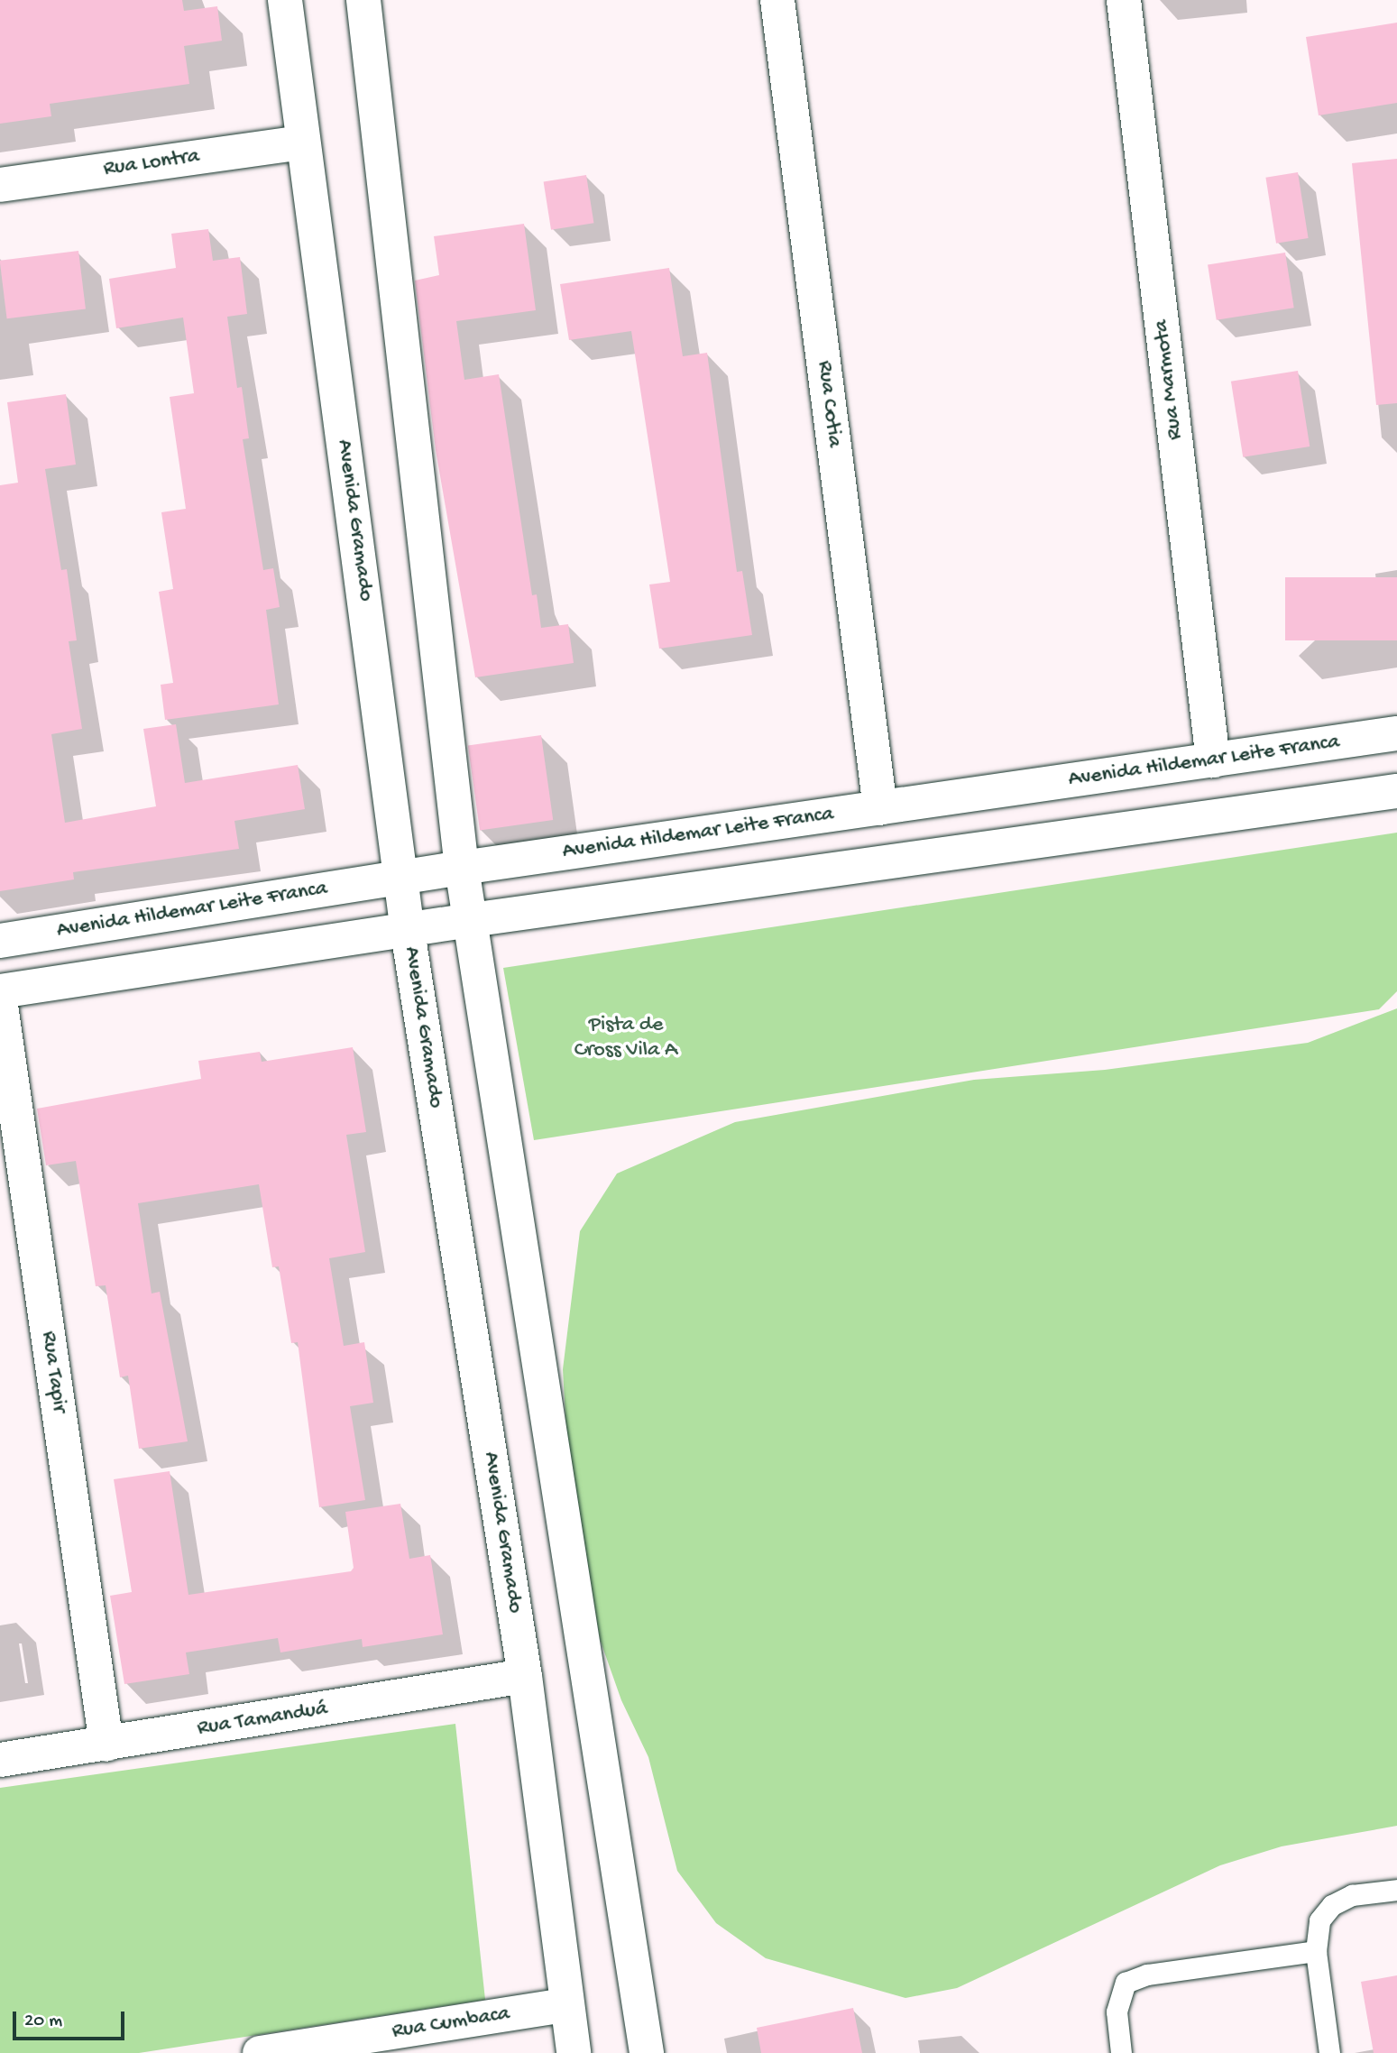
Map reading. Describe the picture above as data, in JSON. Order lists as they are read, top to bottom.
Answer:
{
  "streets": {
    "street": [
      "Rua Lontra",
      "Rua Marmota",
      "Rua Cotia",
      "Avenida Gramado",
      "Avenida Hildemar Leite Franca",
      "Rua Tapir",
      "Rua Tamanduá",
      "Rua Cumbaca"
    ]
  },
  "crossings": [
    ["Rua Lontra", "Avenida Gramado"],
    ["Rua Marmota", "Avenida Hildemar Leite Franca"],
    ["Rua Cotia", "Avenida Hildemar Leite Franca"],
    ["Avenida Gramado", "Avenida Hildemar Leite Franca"],
    ["Avenida Gramado", "Rua Tamanduá"],
    ["Avenida Gramado", "Rua Cumbaca"],
    ["Rua Tapir", "Rua Tamanduá"]
  ],
  "parks": ["Pista de Cross Vila A"],
  "scale_bar": "20 m"
}
